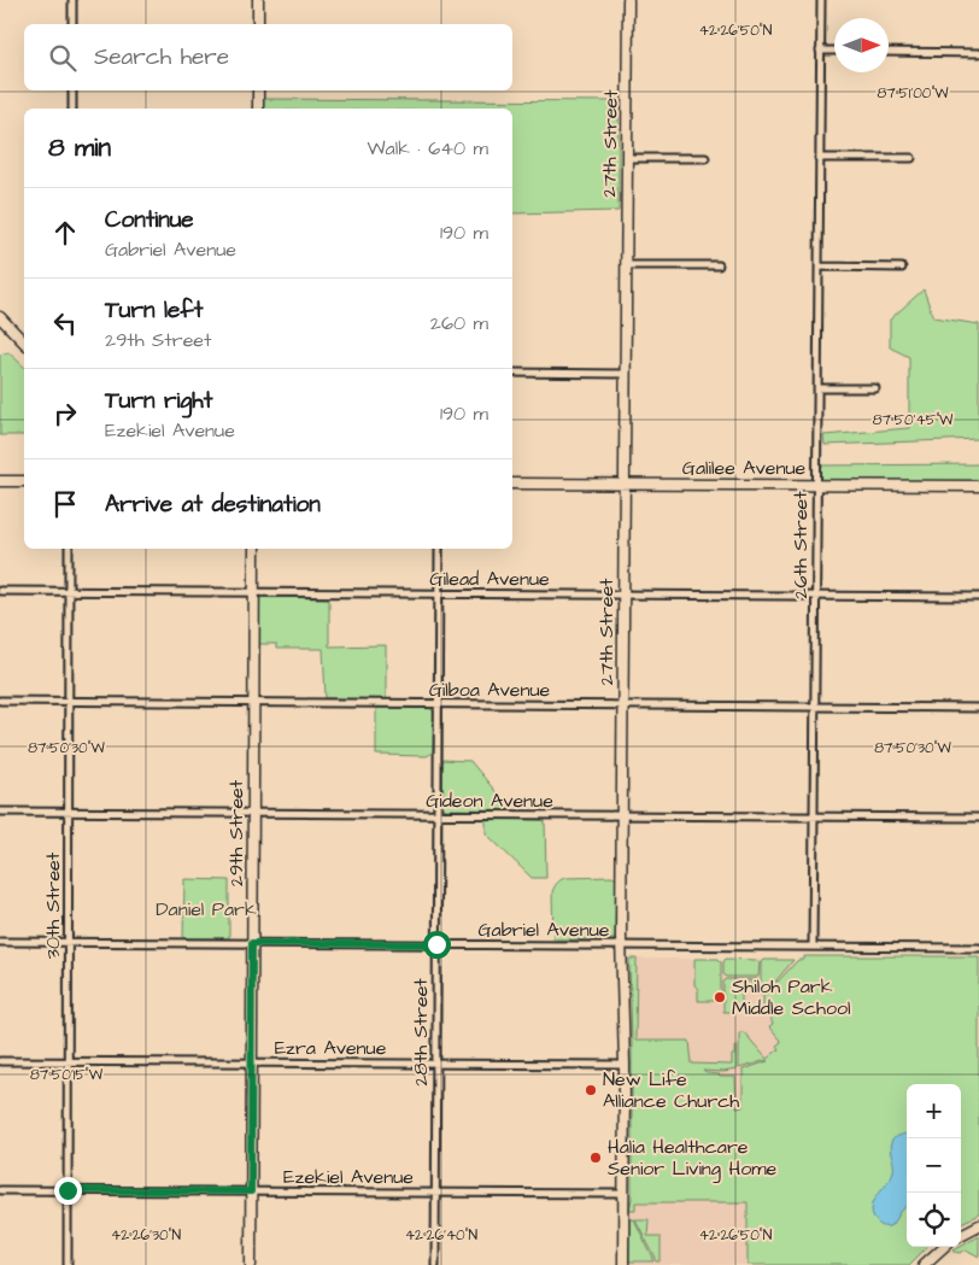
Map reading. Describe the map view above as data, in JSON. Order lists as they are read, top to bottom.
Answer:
{
  "streets": {
    "street": [
      "27th Street",
      "Galilee Avenue",
      "26th Street",
      "Gilead Avenue",
      "Gilboa Avenue",
      "Gideon Avenue",
      "29th Street",
      "30th Street",
      "Gabriel Avenue",
      "28th Street",
      "Ezra Avenue",
      "Ezekiel Avenue"
    ]
  },
  "crossings": [
    ["27th Street", "Galilee Avenue"],
    ["27th Street", "Gilead Avenue"],
    ["27th Street", "Gilboa Avenue"],
    ["27th Street", "Gideon Avenue"],
    ["27th Street", "Gabriel Avenue"],
    ["27th Street", "Ezra Avenue"],
    ["27th Street", "Ezekiel Avenue"],
    ["Galilee Avenue", "26th Street"],
    ["26th Street", "Gilead Avenue"],
    ["26th Street", "Gilboa Avenue"],
    ["26th Street", "Gideon Avenue"],
    ["26th Street", "Gabriel Avenue"],
    ["Gilead Avenue", "29th Street"],
    ["Gilead Avenue", "30th Street"],
    ["Gilead Avenue", "28th Street"],
    ["Gilboa Avenue", "29th Street"],
    ["Gilboa Avenue", "30th Street"],
    ["Gilboa Avenue", "28th Street"],
    ["Gideon Avenue", "29th Street"],
    ["Gideon Avenue", "30th Street"],
    ["Gideon Avenue", "28th Street"],
    ["29th Street", "Gabriel Avenue"],
    ["29th Street", "Ezra Avenue"],
    ["29th Street", "Ezekiel Avenue"],
    ["30th Street", "Gabriel Avenue"],
    ["30th Street", "Ezra Avenue"],
    ["30th Street", "Ezekiel Avenue"],
    ["Gabriel Avenue", "28th Street"],
    ["28th Street", "Ezra Avenue"],
    ["28th Street", "Ezekiel Avenue"]
  ],
  "parks": ["Daniel Park"],
  "places": ["Shiloh Park Middle School", "New Life Alliance Church", "Halia Healthcare Senior Living Home"],
  "north": "right",
  "page": {
    "search": "Search here",
    "heading": ["8 min", "Walk · 640 m"],
    "list": [
      ["Continue", "Gabriel Avenue", "190 m"],
      ["Turn left", "29th Street", "260 m"],
      ["Turn right", "Ezekiel Avenue", "190 m"],
      "Arrive at destination"
    ],
    "map_buttons": ["+", "−"]
  },
  "coordinates": [
    "42°26'50\"N",
    "87°51'00\"W",
    "87°50'45\"W",
    "87°50'30\"W",
    "87°50'15\"W",
    "42°26'30\"N",
    "42°26'40\"N"
  ]
}
